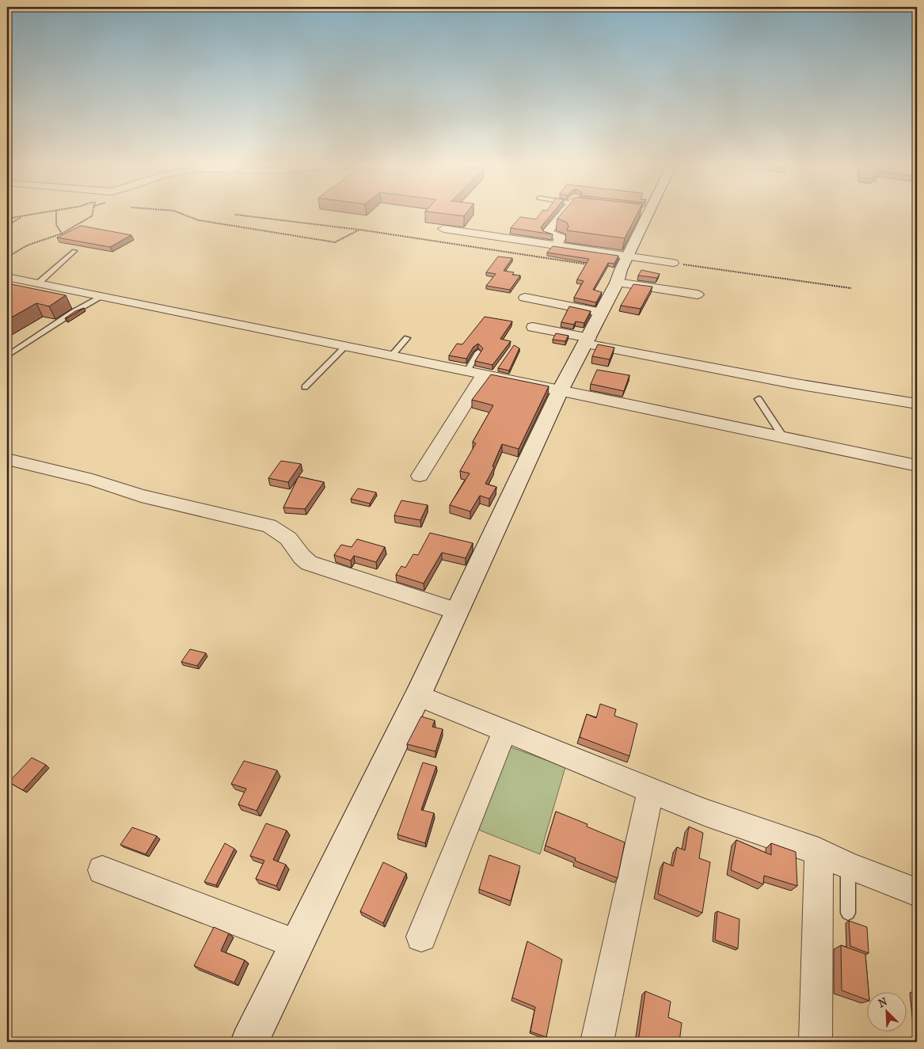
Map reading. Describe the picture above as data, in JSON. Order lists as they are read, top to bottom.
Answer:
{
  "north": "top left"
}
